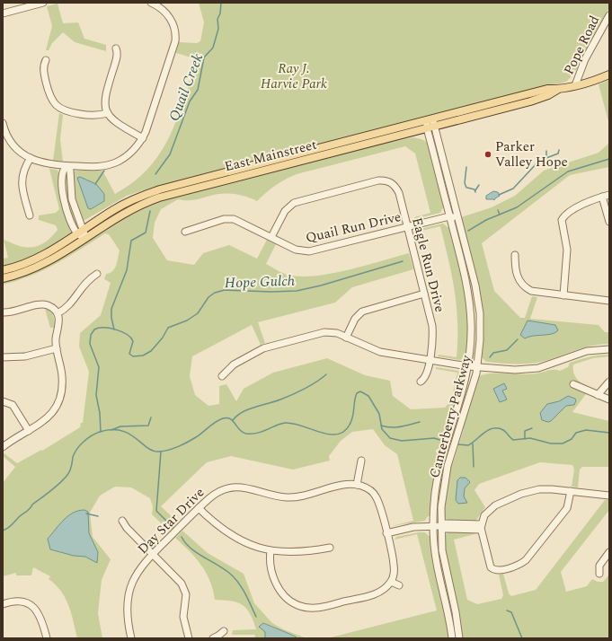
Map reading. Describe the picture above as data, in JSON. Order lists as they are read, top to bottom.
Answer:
{
  "streets": {
    "main road": ["East Mainstreet"],
    "street": [
      "Pope Road",
      "Quail Run Drive",
      "Eagle Run Drive",
      "Canterberry Parkway",
      "Day Star Drive"
    ]
  },
  "crossings": [
    ["Pope Road", "East Mainstreet"],
    ["East Mainstreet", "Canterberry Parkway"],
    ["Quail Run Drive", "Eagle Run Drive"],
    ["Quail Run Drive", "Canterberry Parkway"]
  ],
  "water": ["Quail Creek", "Hope Gulch"],
  "parks": ["Ray J. Harvie Park"],
  "places": ["Parker Valley Hope"]
}
